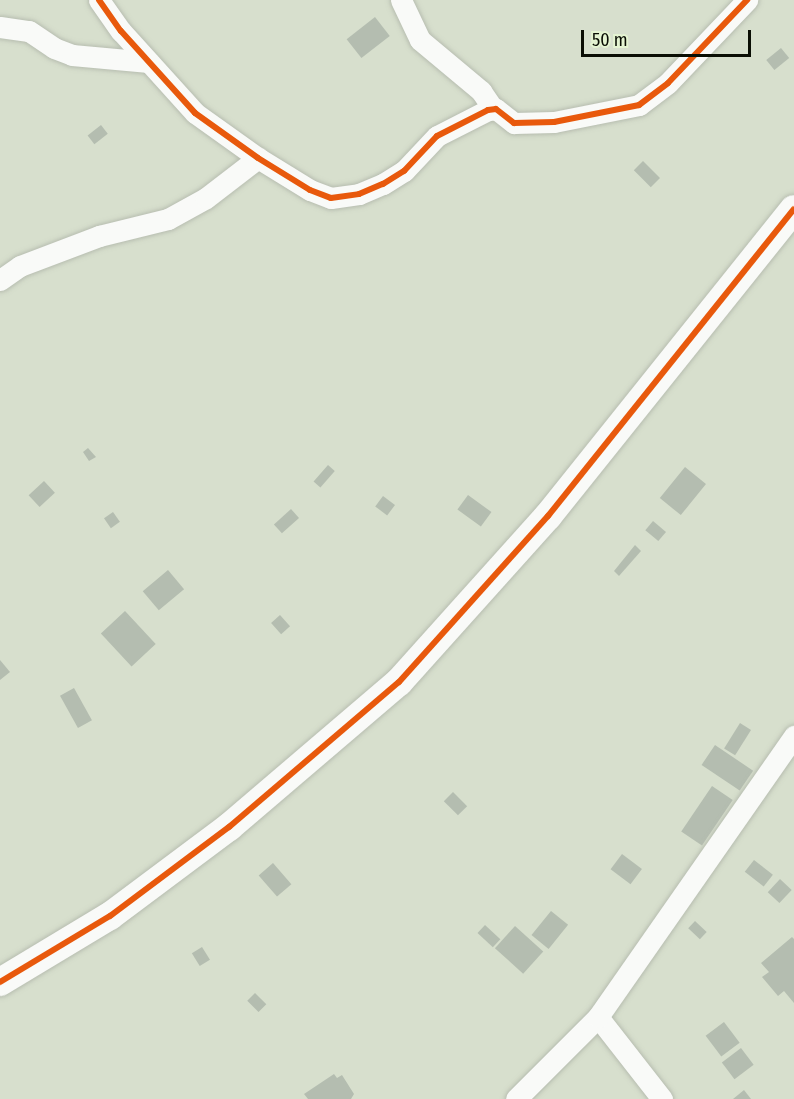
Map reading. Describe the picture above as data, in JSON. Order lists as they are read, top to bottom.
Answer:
{
  "scale_bar": "50 m"
}
